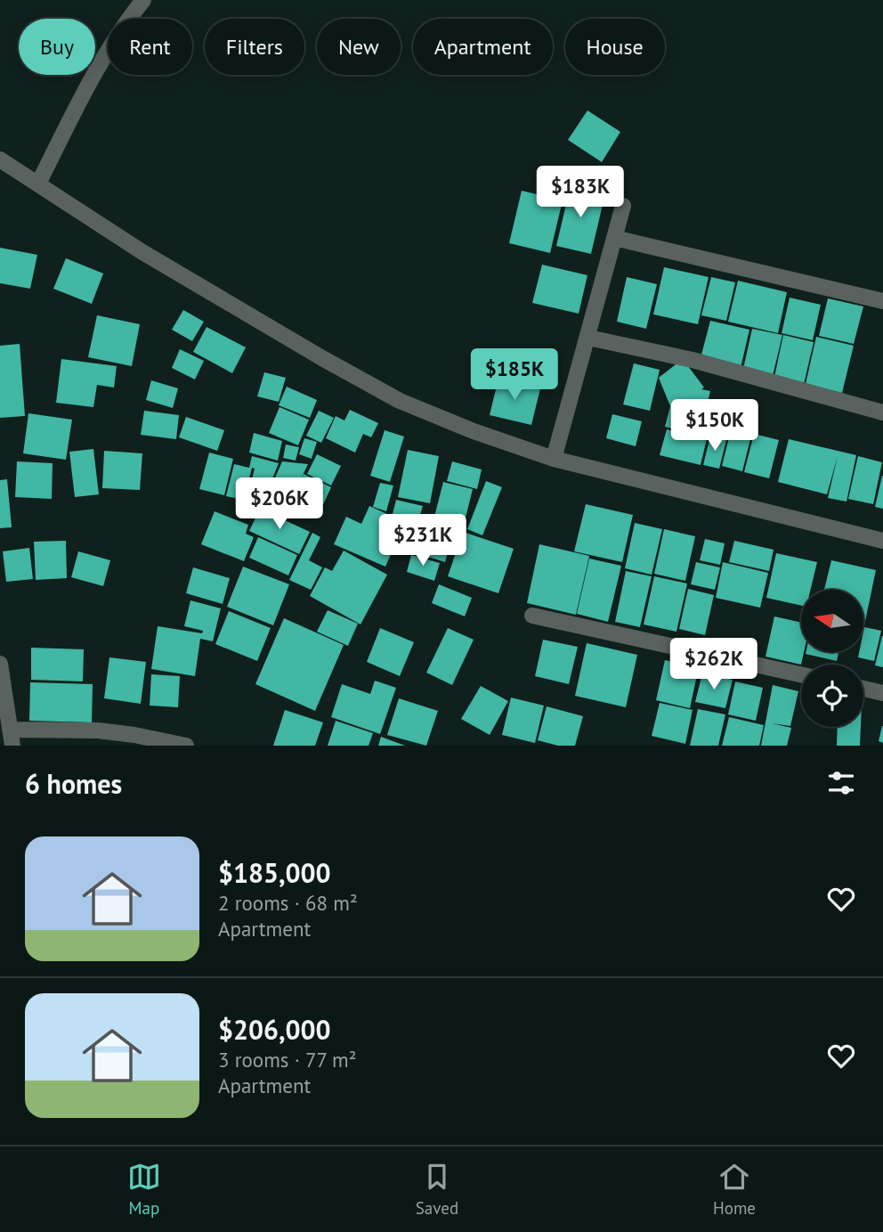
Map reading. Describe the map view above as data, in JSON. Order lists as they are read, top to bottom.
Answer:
{
  "north": "left",
  "page": {
    "chip": [
      "Buy",
      "Rent",
      "Filters",
      "New",
      "Apartment",
      "House"
    ],
    "price": [
      "$183K",
      "$185K",
      "$150K",
      "$206K",
      "$231K",
      "$262K"
    ],
    "heading": "6 homes",
    "list": [
      {
        "name": "$185,000",
        "note": "2 rooms · 68 m² · Apartment"
      },
      {
        "name": "$206,000",
        "note": "3 rooms · 77 m² · Apartment"
      }
    ],
    "tabs": ["Map", "Saved", "Home"]
  }
}
